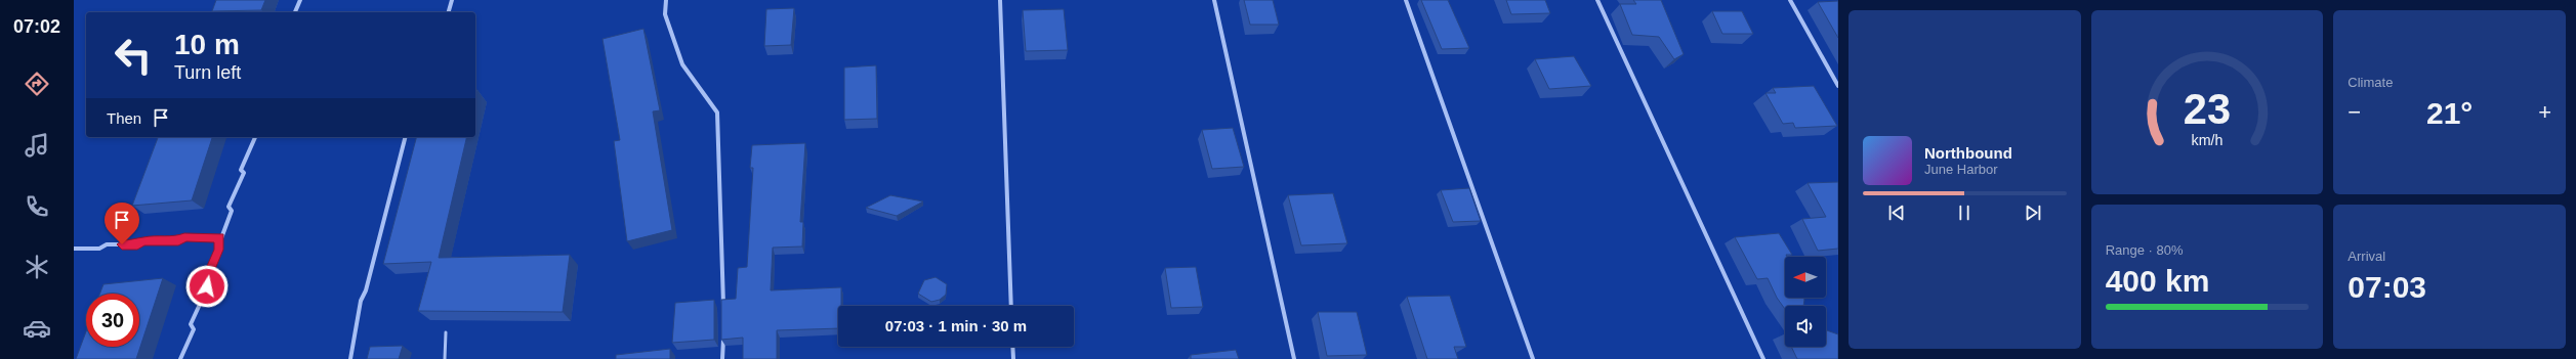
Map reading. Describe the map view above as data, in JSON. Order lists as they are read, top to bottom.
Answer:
{
  "north": "left",
  "page": {
    "tabs": "07:02",
    "tile": [
      "Climate",
      ["Range · 80%", "400 km"],
      ["Arrival", "07:03"]
    ],
    "turn": ["10 m", "Turn left"],
    "heat": ["−", "21°", "+"],
    "then": "Then",
    "song": ["Northbound", "June Harbor"],
    "limit": "30",
    "trip": "07:03 · 1 min · 30 m",
    "gauge": ["23", "km/h"]
  }
}
